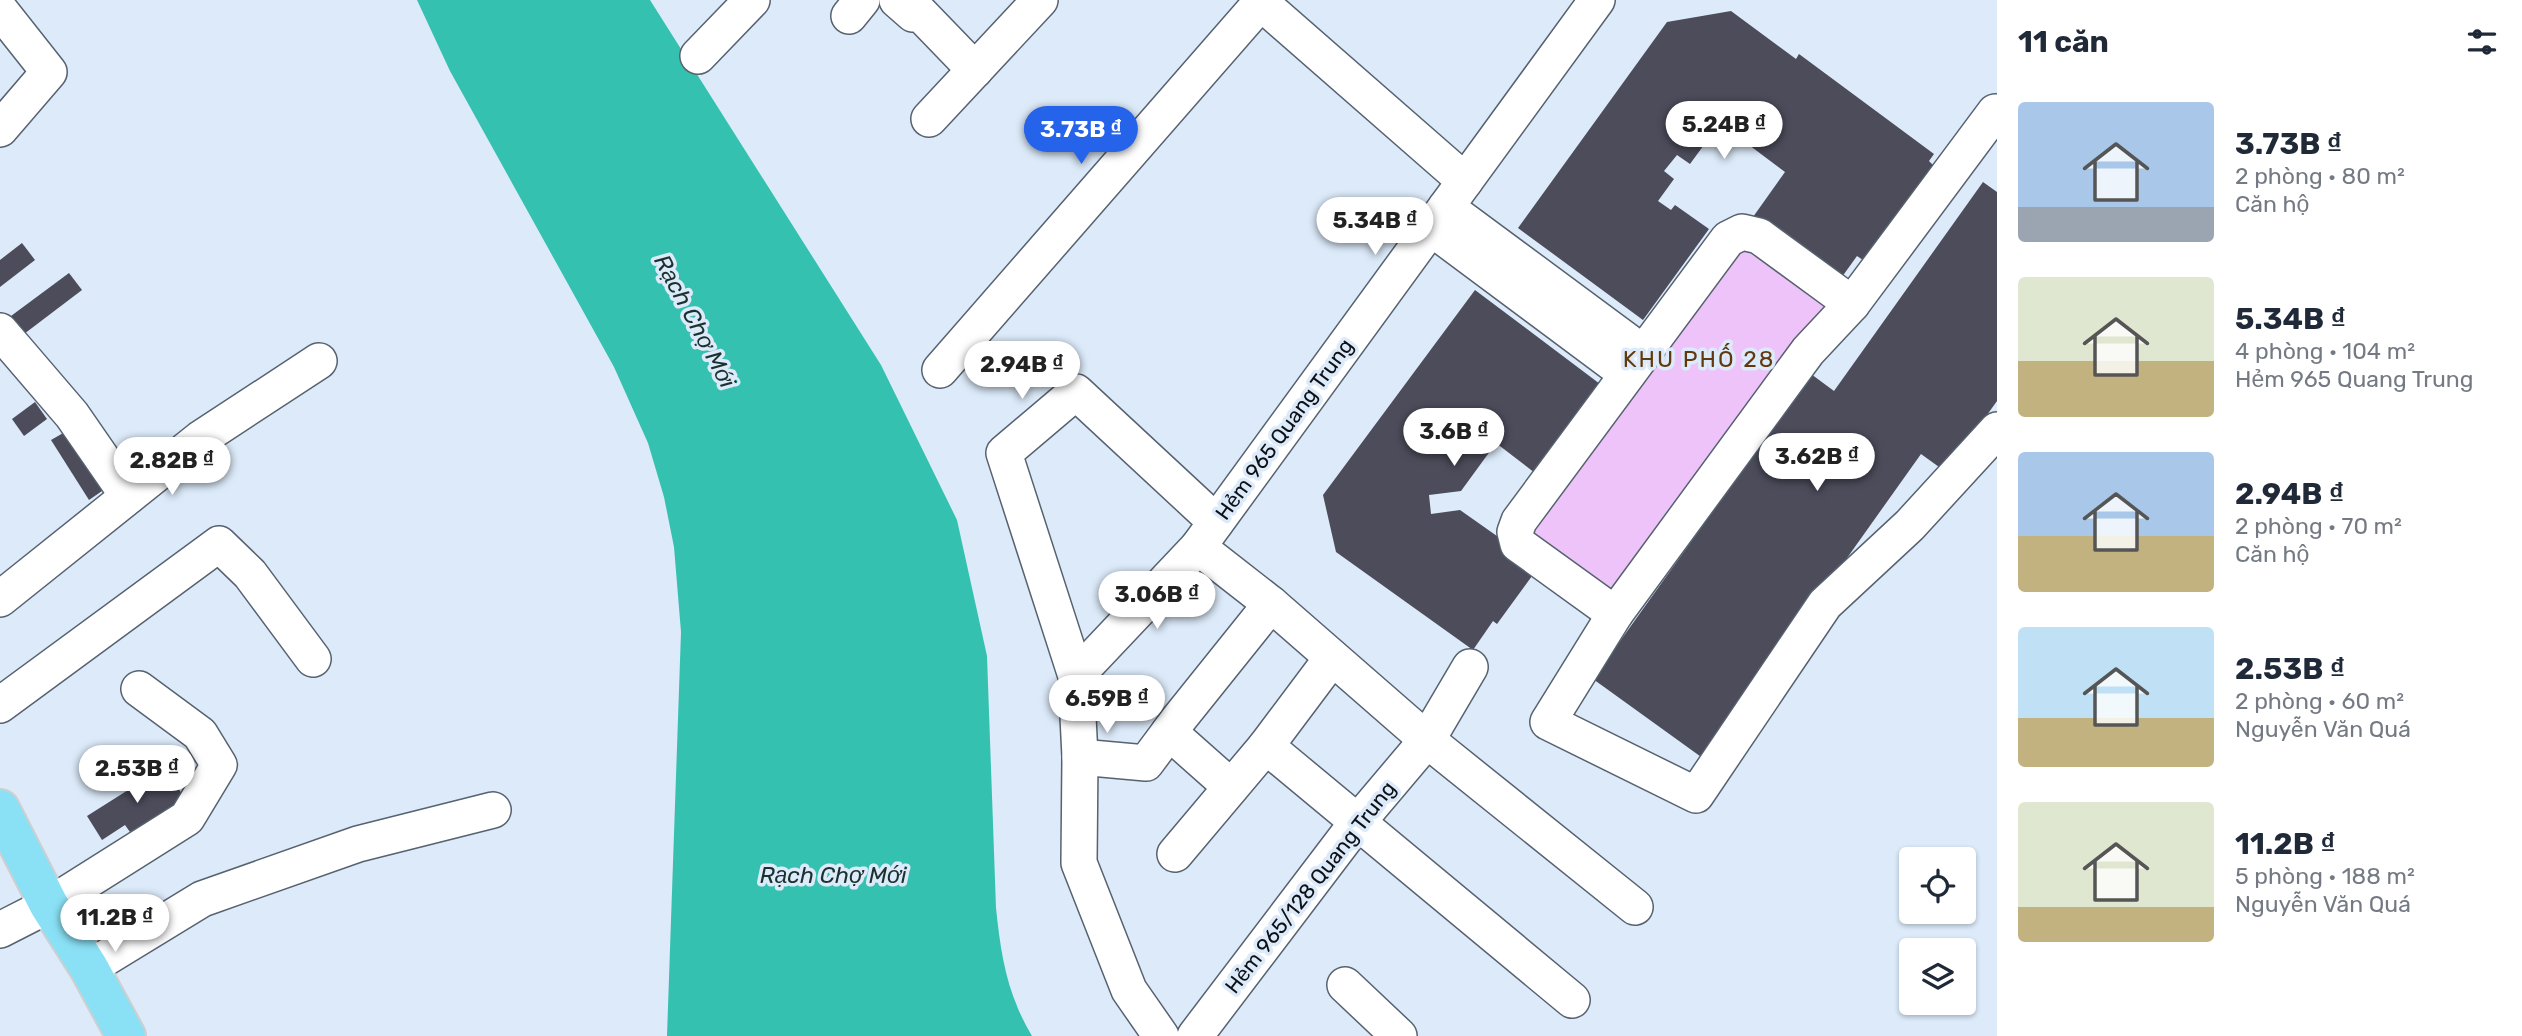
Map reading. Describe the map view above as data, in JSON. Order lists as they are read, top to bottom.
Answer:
{
  "streets": {
    "street": ["Hẻm 965 Quang Trung", "Hẻm 965/128 Quang Trung"]
  },
  "districts": ["KHU PHỐ 28"],
  "water": ["Rạch Chợ Mới"],
  "page": {
    "heading": "11 căn",
    "list": [
      {
        "name": "3.73B ₫",
        "note": "2 phòng · 80 m² · Căn hộ"
      },
      {
        "name": "5.34B ₫",
        "note": "4 phòng · 104 m² · Hẻm 965 Quang Trung"
      },
      {
        "name": "2.94B ₫",
        "note": "2 phòng · 70 m² · Căn hộ"
      },
      {
        "name": "2.53B ₫",
        "note": "2 phòng · 60 m² · Nguyễn Văn Quá"
      },
      {
        "name": "11.2B ₫",
        "note": "5 phòng · 188 m² · Nguyễn Văn Quá"
      }
    ],
    "price": [
      "5.24B ₫",
      "3.73B ₫",
      "5.34B ₫",
      "2.94B ₫",
      "3.6B ₫",
      "3.62B ₫",
      "2.82B ₫",
      "3.06B ₫",
      "6.59B ₫",
      "2.53B ₫",
      "11.2B ₫"
    ]
  }
}
